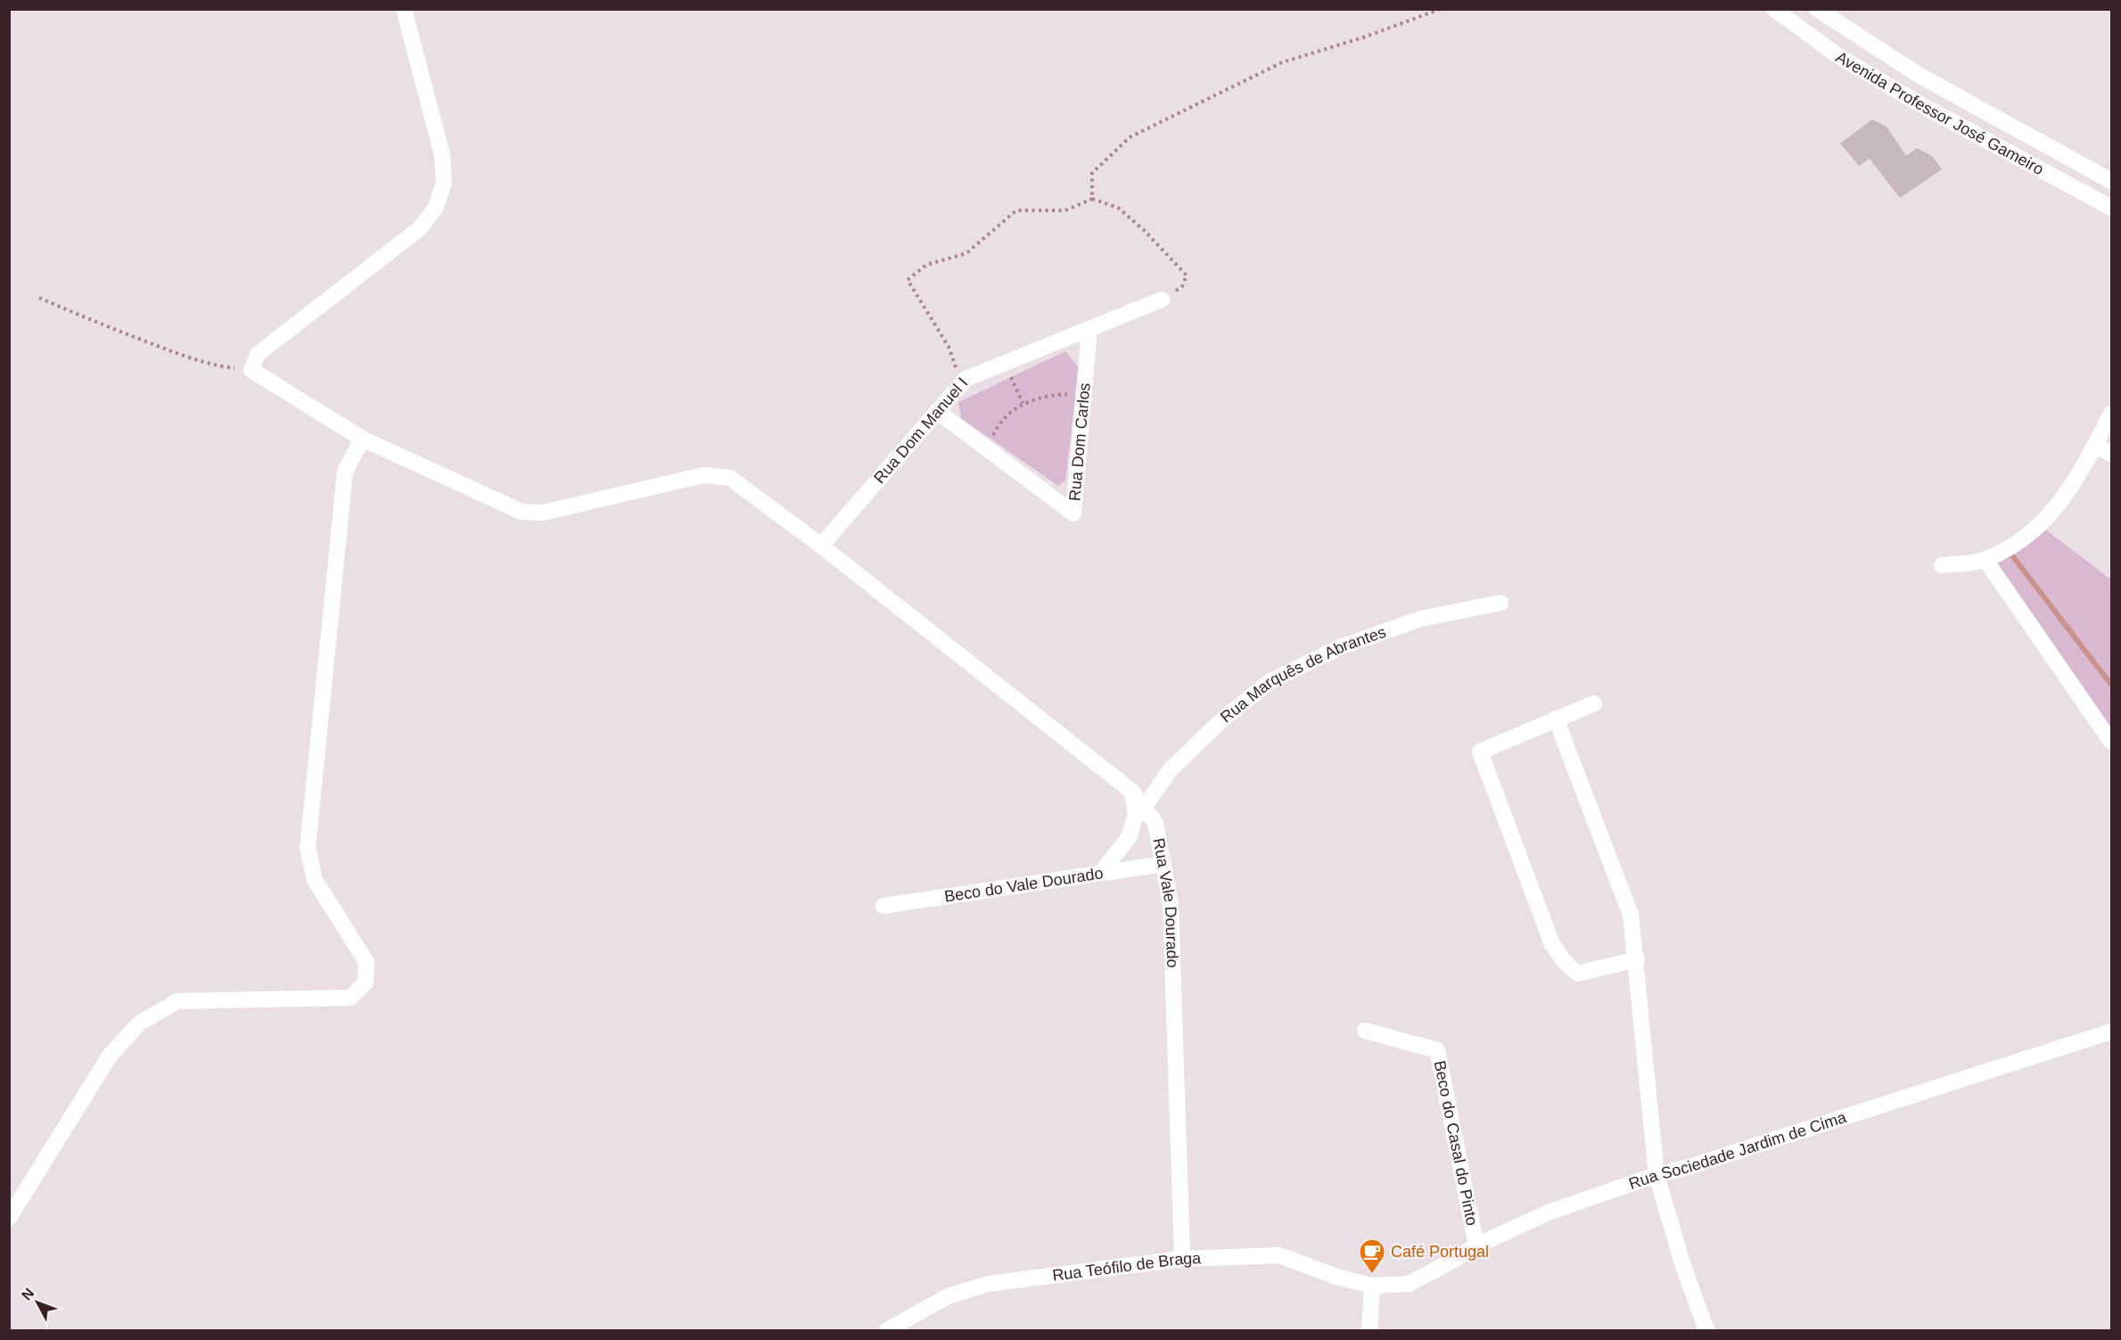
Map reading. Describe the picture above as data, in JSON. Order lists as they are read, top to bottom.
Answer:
{
  "streets": {
    "street": [
      "Avenida Professor José Gameiro",
      "Rua Dom Manuel I",
      "Rua Dom Carlos",
      "Rua Marquês de Abrantes",
      "Beco do Vale Dourado",
      "Rua Vale Dourado",
      "Beco do Casal do Pinto",
      "Rua Sociedade Jardim de Cima",
      "Rua Teófilo de Braga"
    ]
  },
  "crossings": [
    ["Rua Dom Manuel I", "Rua Dom Carlos"],
    ["Rua Dom Manuel I", "Rua Vale Dourado"],
    ["Rua Marquês de Abrantes", "Rua Vale Dourado"],
    ["Beco do Vale Dourado", "Rua Vale Dourado"],
    ["Rua Vale Dourado", "Rua Teófilo de Braga"],
    ["Beco do Casal do Pinto", "Rua Sociedade Jardim de Cima"],
    ["Rua Sociedade Jardim de Cima", "Rua Teófilo de Braga"]
  ],
  "places": {
    "cafe": ["Café Portugal"]
  },
  "north": "top left"
}
